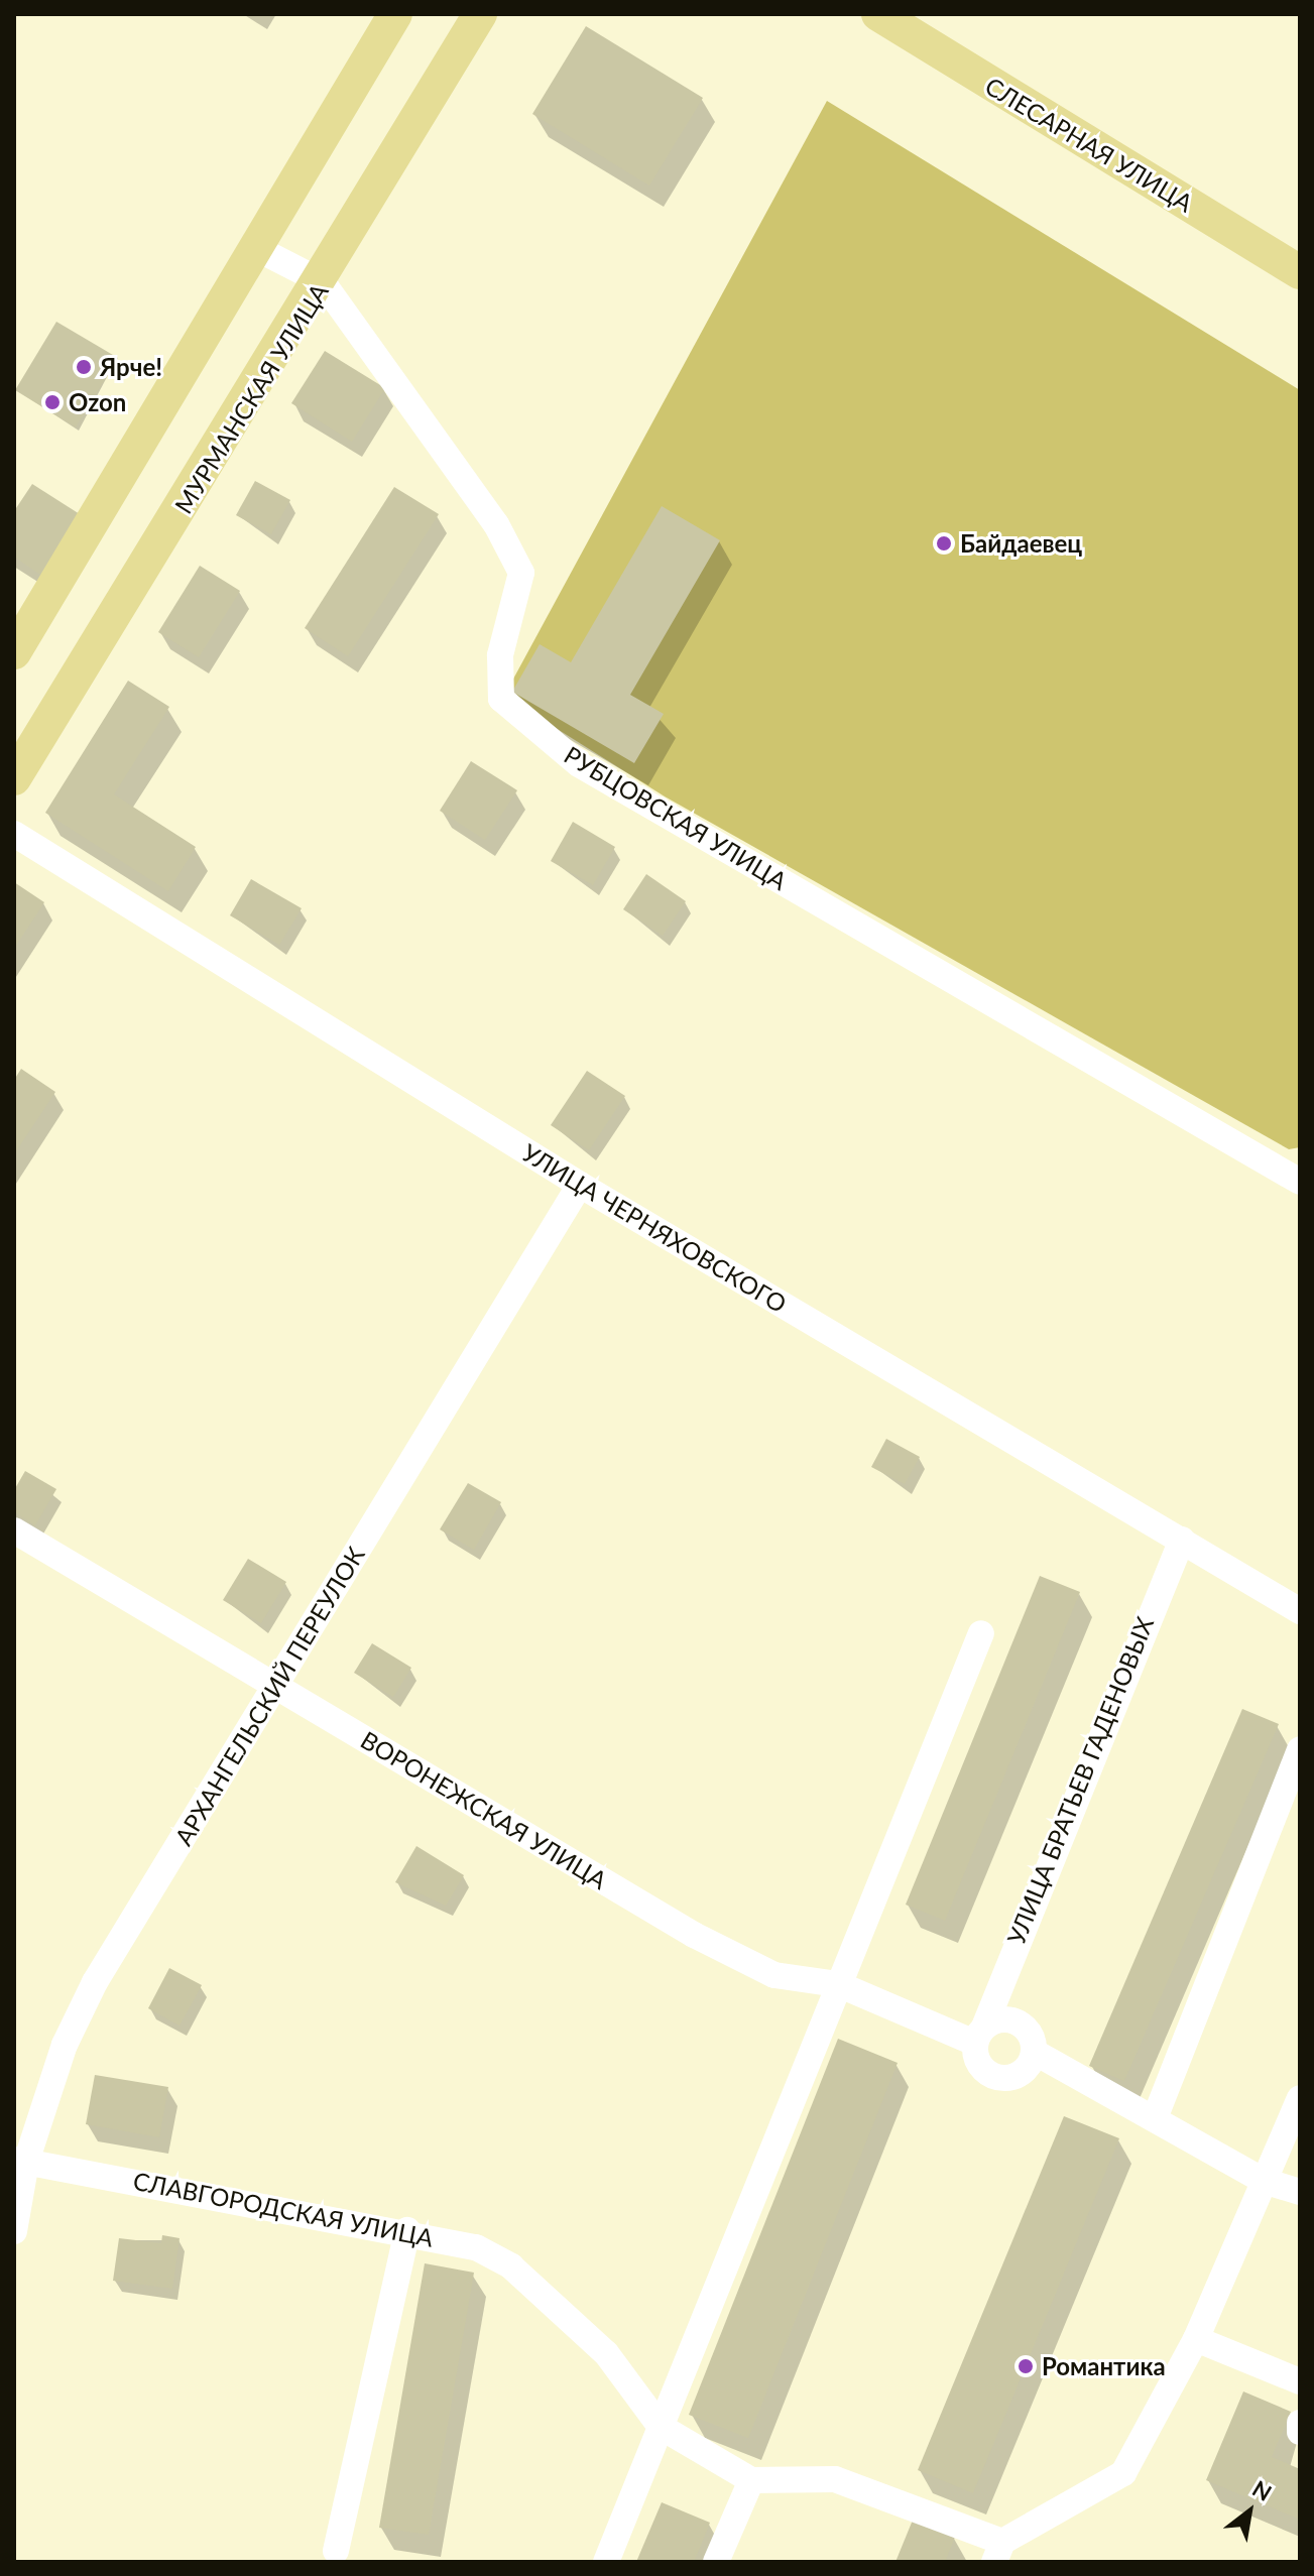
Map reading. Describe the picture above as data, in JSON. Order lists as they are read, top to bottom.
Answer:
{
  "streets": {
    "main road": ["СЛЕСАРНАЯ УЛИЦА", "МУРМАНСКАЯ УЛИЦА"],
    "street": [
      "РУБЦОВСКАЯ УЛИЦА",
      "УЛИЦА ЧЕРНЯХОВСКОГО",
      "АРХАНГЕЛЬСКИЙ ПЕРЕУЛОК",
      "УЛИЦА БРАТЬЕВ ГАДЕНОВЫХ",
      "ВОРОНЕЖСКАЯ УЛИЦА",
      "СЛАВГОРОДСКАЯ УЛИЦА"
    ]
  },
  "crossings": [
    ["МУРМАНСКАЯ УЛИЦА", "РУБЦОВСКАЯ УЛИЦА"],
    ["УЛИЦА ЧЕРНЯХОВСКОГО", "АРХАНГЕЛЬСКИЙ ПЕРЕУЛОК"],
    ["УЛИЦА ЧЕРНЯХОВСКОГО", "УЛИЦА БРАТЬЕВ ГАДЕНОВЫХ"],
    ["АРХАНГЕЛЬСКИЙ ПЕРЕУЛОК", "ВОРОНЕЖСКАЯ УЛИЦА"],
    ["АРХАНГЕЛЬСКИЙ ПЕРЕУЛОК", "СЛАВГОРОДСКАЯ УЛИЦА"],
    ["УЛИЦА БРАТЬЕВ ГАДЕНОВЫХ", "ВОРОНЕЖСКАЯ УЛИЦА"]
  ],
  "places": [
    "Ярче!",
    "Ozon",
    "Байдаевец",
    "Романтика"
  ],
  "north": "top right"
}
